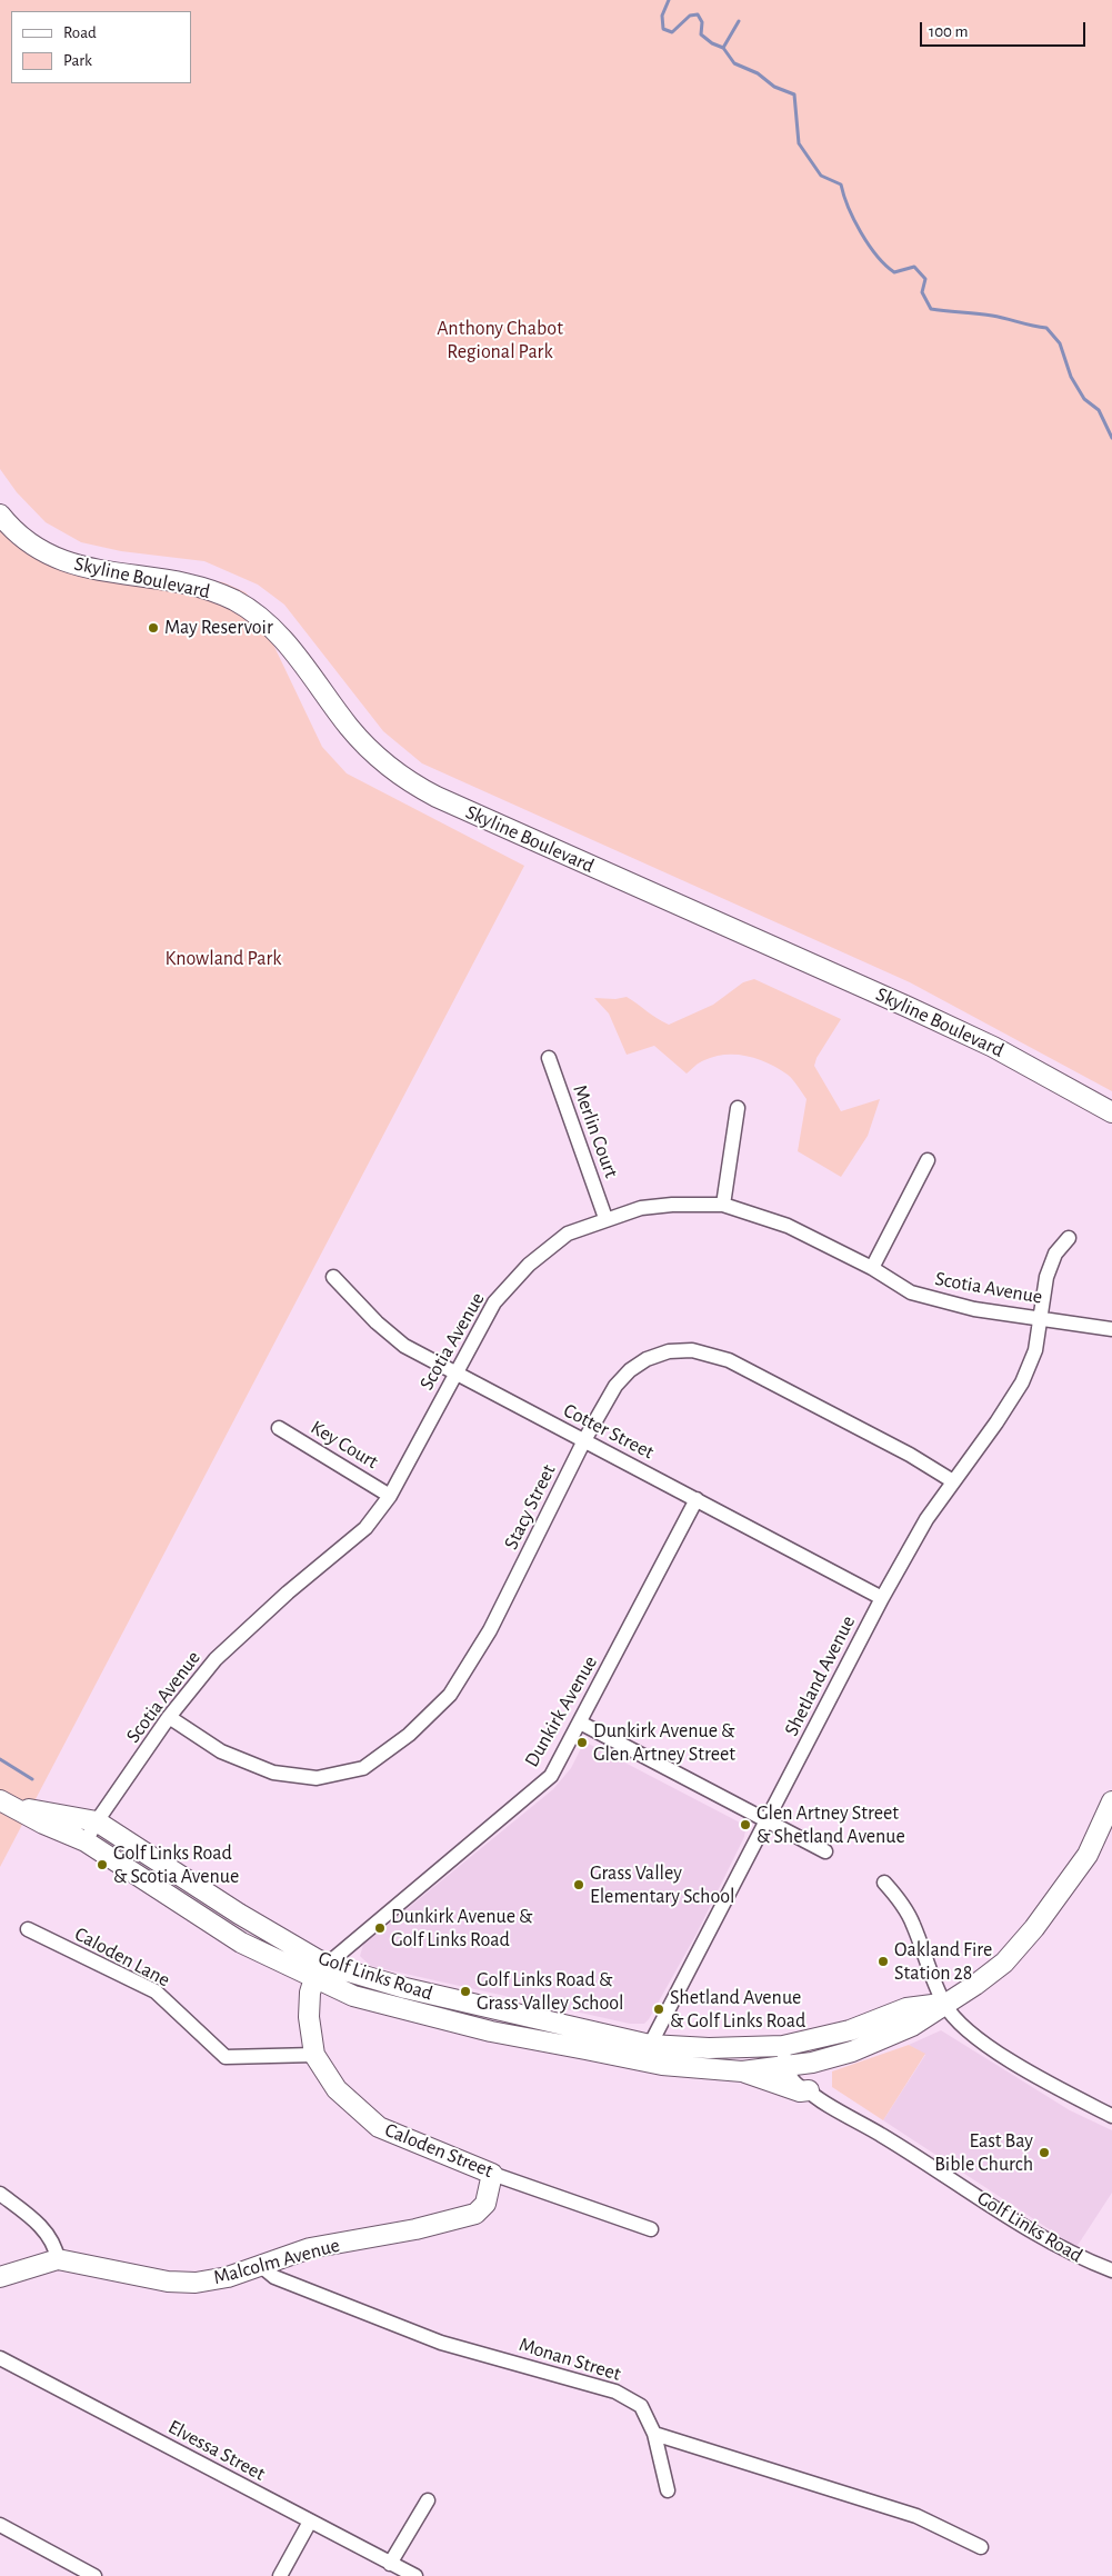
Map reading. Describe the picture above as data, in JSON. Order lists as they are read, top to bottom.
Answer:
{
  "streets": {
    "main road": [
      "Skyline Boulevard",
      "Golf Links Road",
      "Caloden Street",
      "Malcolm Avenue"
    ],
    "street": [
      "Merlin Court",
      "Scotia Avenue",
      "Cotter Street",
      "Key Court",
      "Stacy Street",
      "Shetland Avenue",
      "Dunkirk Avenue",
      "Caloden Lane",
      "Monan Street",
      "Elvessa Street"
    ]
  },
  "crossings": [
    ["Merlin Court", "Scotia Avenue"],
    ["Scotia Avenue", "Cotter Street"],
    ["Scotia Avenue", "Key Court"],
    ["Scotia Avenue", "Stacy Street"],
    ["Scotia Avenue", "Shetland Avenue"],
    ["Scotia Avenue", "Golf Links Road"],
    ["Cotter Street", "Stacy Street"],
    ["Cotter Street", "Shetland Avenue"],
    ["Cotter Street", "Dunkirk Avenue"],
    ["Stacy Street", "Shetland Avenue"],
    ["Shetland Avenue", "Golf Links Road"],
    ["Dunkirk Avenue", "Golf Links Road"],
    ["Dunkirk Avenue", "Caloden Street"],
    ["Caloden Lane", "Caloden Street"],
    ["Golf Links Road", "Caloden Street"],
    ["Caloden Street", "Malcolm Avenue"],
    ["Malcolm Avenue", "Monan Street"]
  ],
  "parks": ["Anthony Chabot Regional Park", "Knowland Park"],
  "places": [
    "May Reservoir",
    "Dunkirk Avenue & Glen Artney Street",
    "Glen Artney Street & Shetland Avenue",
    "Golf Links Road & Scotia Avenue",
    "Grass Valley Elementary School",
    "Dunkirk Avenue & Golf Links Road",
    "Oakland Fire Station 28",
    "Golf Links Road & Grass Valley School",
    "Shetland Avenue & Golf Links Road",
    "East Bay Bible Church"
  ],
  "legend": ["Road", "Park"],
  "scale_bar": "100 m"
}
